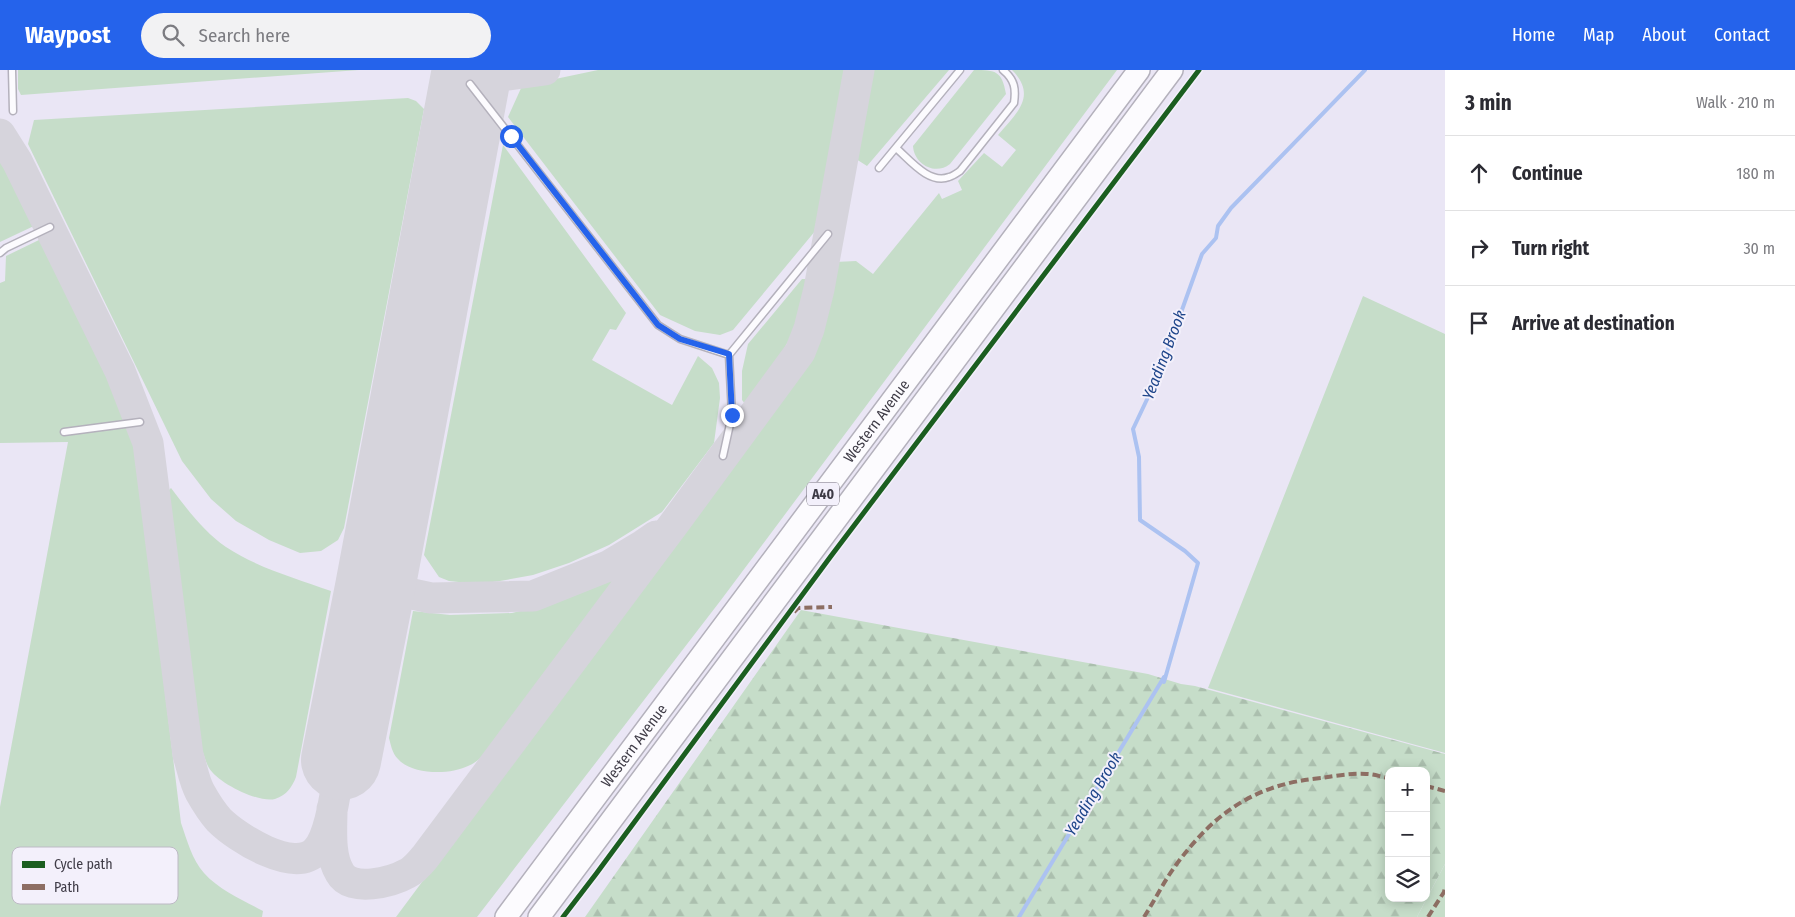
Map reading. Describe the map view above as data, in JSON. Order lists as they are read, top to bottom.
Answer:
{
  "streets": {
    "highway": ["Western Avenue", "A40"]
  },
  "water": ["Yeading Brook"],
  "legend": ["Cycle path", "Path"],
  "page": {
    "header": "Waypost",
    "search": "Search here",
    "nav": [
      "Home",
      "Map",
      "About",
      "Contact"
    ],
    "heading": ["3 min", "Walk · 210 m"],
    "list": [
      ["Continue", "180 m"],
      ["Turn right", "30 m"],
      "Arrive at destination"
    ],
    "map_buttons": ["+", "−"]
  }
}
